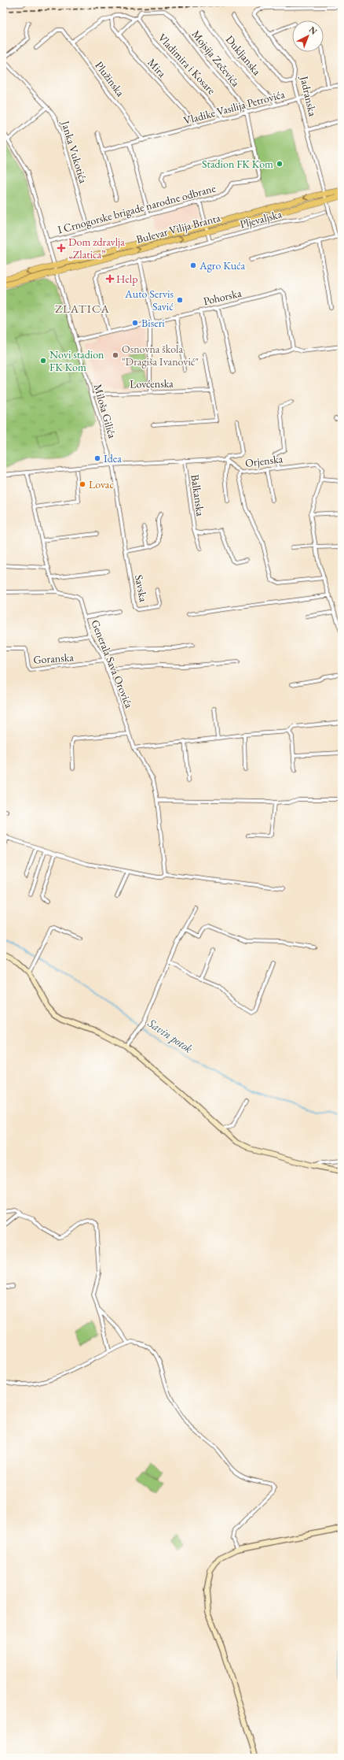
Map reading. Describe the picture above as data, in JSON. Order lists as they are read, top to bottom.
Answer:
{
  "streets": {
    "main road": ["Bulevar Vilija Branta"],
    "street": [
      "Dukljanska",
      "Mojsija Zečevića",
      "Vladimira i Kosare",
      "Mira",
      "Plužinska",
      "Jadranska",
      "Vladike Vasilija Petrovića",
      "Janka Vukotića",
      "I Crnogorske brigade narodne odbrane",
      "Pljevaljska",
      "Pohorska",
      "Lovćenska",
      "Miloša Gilića",
      "Orjenska",
      "Balkanska",
      "Savska",
      "Goranska",
      "Generala Sava Orovića"
    ]
  },
  "crossings": [
    ["Dukljanska", "Vladike Vasilija Petrovića"],
    ["Mojsija Zečevića", "Vladimira i Kosare"],
    ["Mojsija Zečevića", "Vladike Vasilija Petrovića"],
    ["Mojsija Zečevića", "I Crnogorske brigade narodne odbrane"],
    ["Vladimira i Kosare", "Vladike Vasilija Petrovića"],
    ["Mira", "Vladike Vasilija Petrovića"],
    ["Plužinska", "Vladike Vasilija Petrovića"],
    ["Jadranska", "Vladike Vasilija Petrovića"],
    ["Jadranska", "Bulevar Vilija Branta"],
    ["Janka Vukotića", "I Crnogorske brigade narodne odbrane"],
    ["I Crnogorske brigade narodne odbrane", "Miloša Gilića"],
    ["Pljevaljska", "Pohorska"],
    ["Bulevar Vilija Branta", "Miloša Gilića"],
    ["Pohorska", "Miloša Gilića"],
    ["Lovćenska", "Miloša Gilića"],
    ["Miloša Gilića", "Savska"],
    ["Goranska", "Generala Sava Orovića"]
  ],
  "districts": ["ZLATICA"],
  "water": ["Savin potok"],
  "places": {
    "other": [
      "Stadion FK Kom",
      "Agro Kuća",
      "Auto Servis Savić",
      "Biseri",
      "Osnovna škola \"Dragiša Ivanović\"",
      "Novi stadion FK Kom",
      "Idea",
      "Lovac"
    ],
    "health": ["Dom zdravlja „Zlatica”", "Help"]
  },
  "north": "top right"
}
